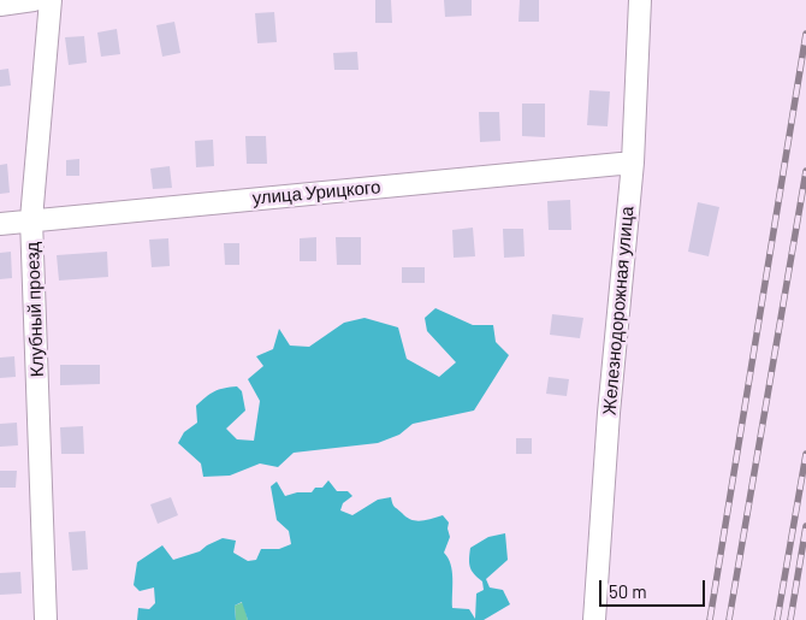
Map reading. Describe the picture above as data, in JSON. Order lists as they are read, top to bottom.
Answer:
{
  "streets": {
    "street": ["улица Урицкого", "Клубный проезд", "Железнодорожная улица"]
  },
  "crossings": [
    ["улица Урицкого", "Клубный проезд"],
    ["улица Урицкого", "Железнодорожная улица"]
  ],
  "scale_bar": "50 m"
}
